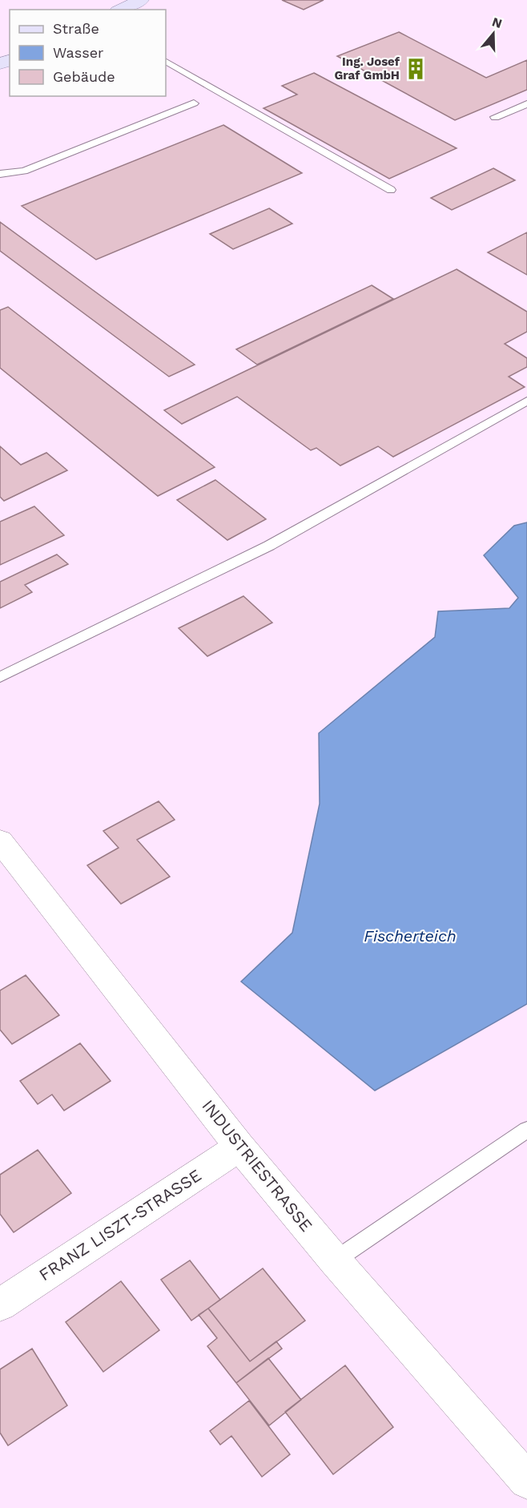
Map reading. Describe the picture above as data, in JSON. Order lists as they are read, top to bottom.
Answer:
{
  "streets": {
    "street": ["INDUSTRIESTRASSE", "FRANZ LISZT-STRASSE"]
  },
  "crossings": [
    ["INDUSTRIESTRASSE", "FRANZ LISZT-STRASSE"]
  ],
  "water": ["Fischerteich"],
  "places": {
    "building": ["Ing. Josef Graf GmbH"]
  },
  "legend": ["Straße", "Wasser", "Gebäude"],
  "north": "top"
}
